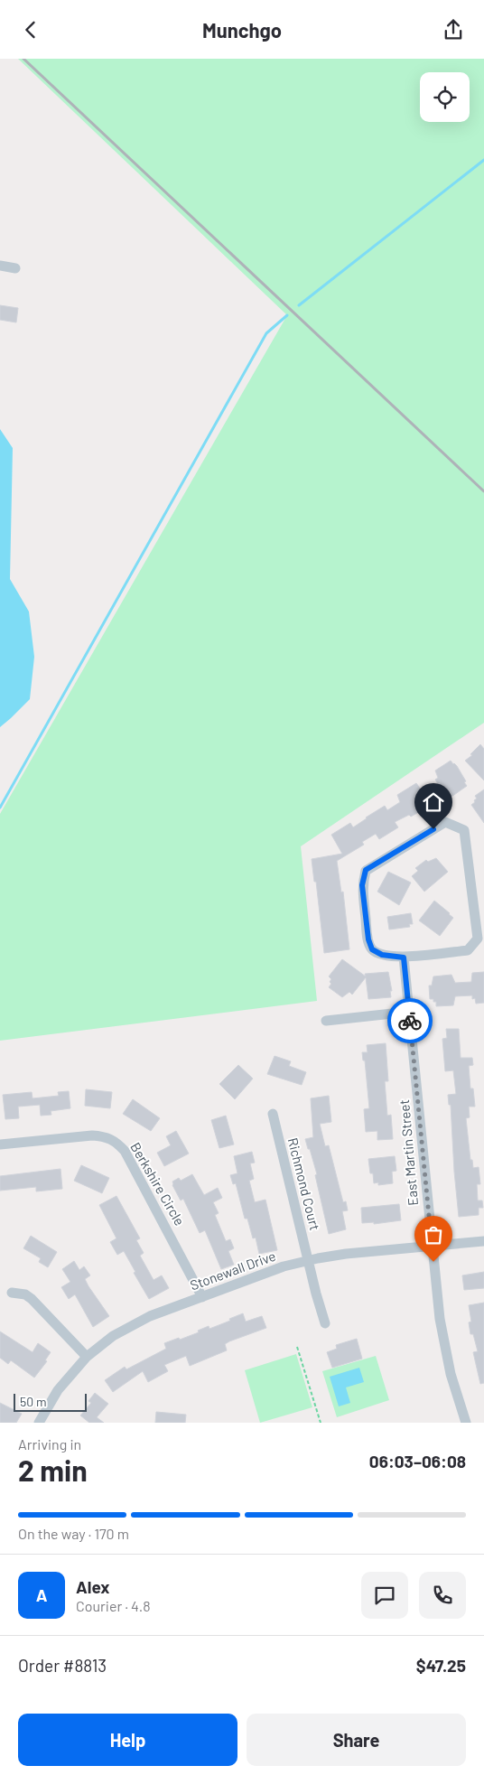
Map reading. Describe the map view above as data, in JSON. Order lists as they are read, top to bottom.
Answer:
{
  "streets": {
    "street": [
      "East Martin Street",
      "Berkshire Circle",
      "Richmond Court",
      "Stonewall Drive"
    ]
  },
  "crossings": [
    ["East Martin Street", "Stonewall Drive"],
    ["Berkshire Circle", "Stonewall Drive"],
    ["Richmond Court", "Stonewall Drive"]
  ],
  "scale_bar": "50 m",
  "page": {
    "header": "Munchgo",
    "scale": "50 m",
    "heading": ["2 min", "Arriving in", "06:03–06:08"],
    "panel": [
      "Alex",
      "Courier · 4.8",
      "Order #8813",
      "$47.25"
    ],
    "bar": "On the way · 170 m",
    "round": "A",
    "buttons": ["Help", "Share"]
  }
}
